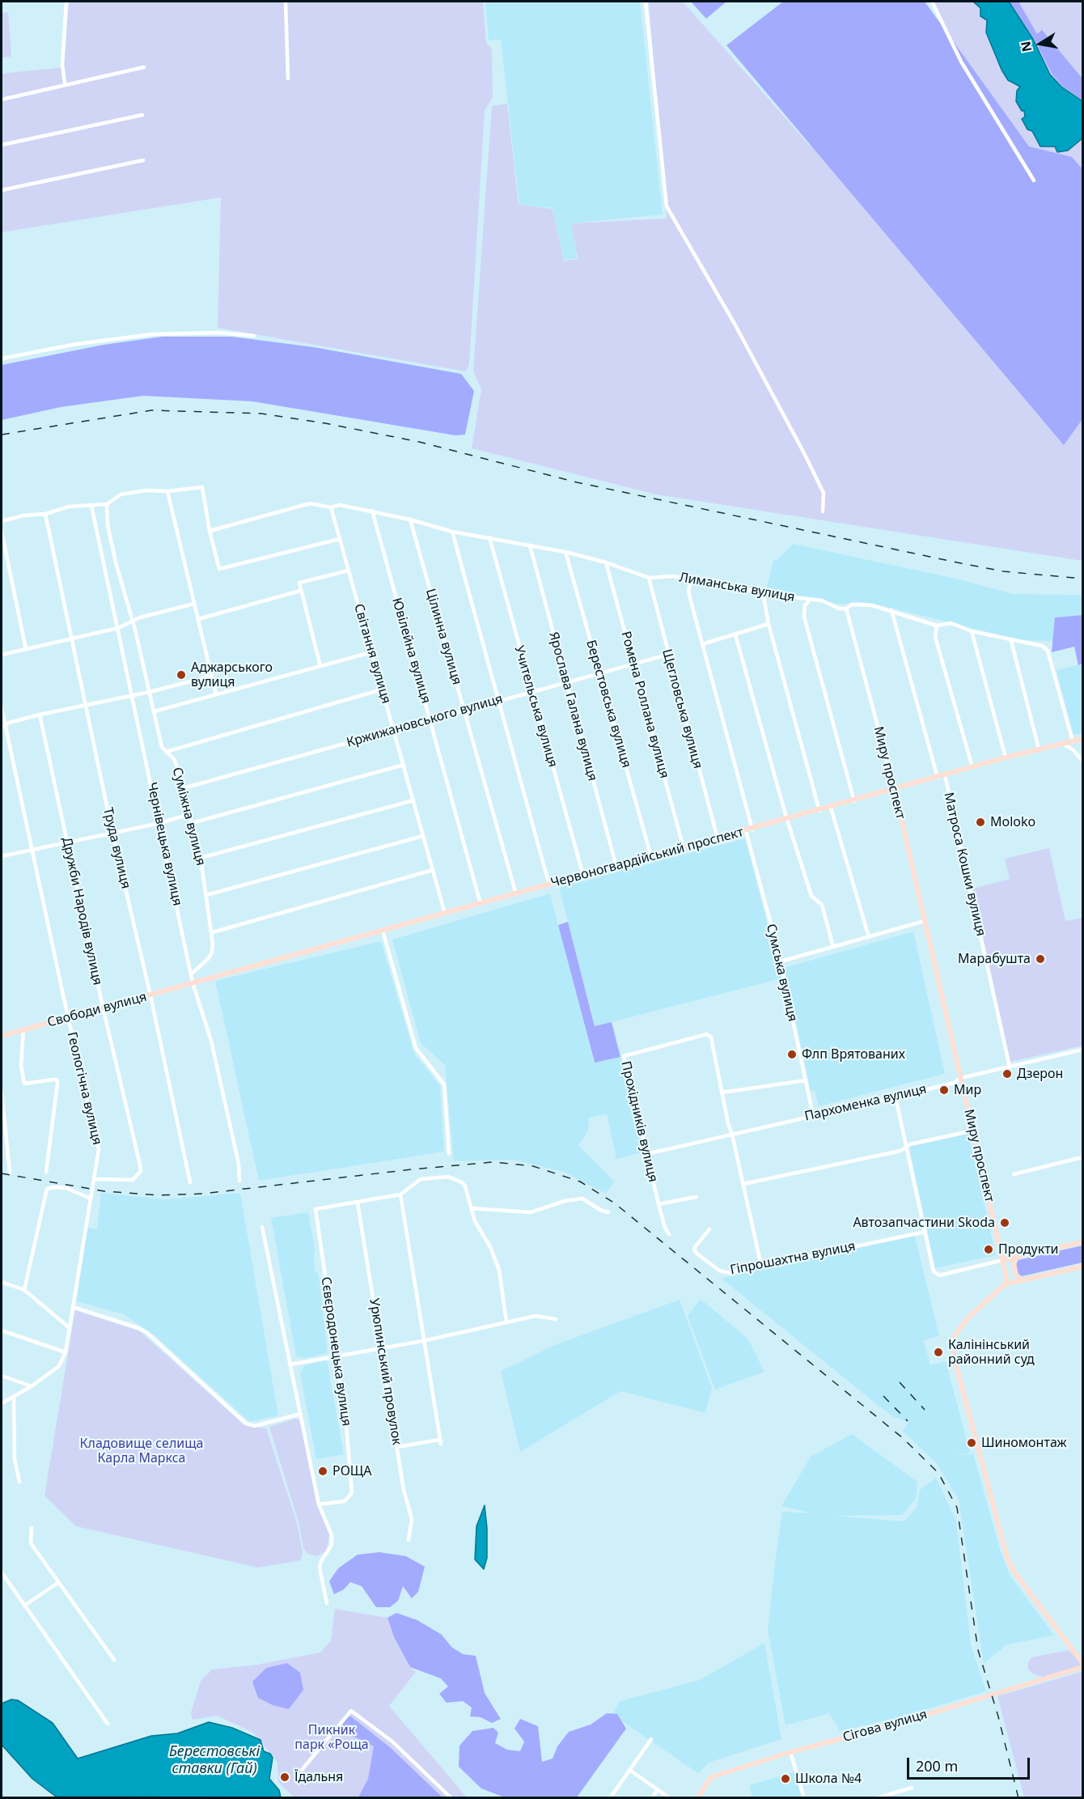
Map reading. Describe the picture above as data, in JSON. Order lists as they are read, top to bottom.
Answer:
{
  "streets": {
    "main road": [
      "Миру проспект",
      "Червоногвардійський проспект",
      "Свободи вулиця",
      "Сігова вулиця"
    ],
    "street": [
      "Лиманська вулиця",
      "Цілинна вулиця",
      "Ювілейна вулиця",
      "Світання вулиця",
      "Берестовська вулиця",
      "Ромена Роллана вулиця",
      "Учительська вулиця",
      "Ярослава Галана вулиця",
      "Щегловська вулиця",
      "Кржижановського вулиця",
      "Суміжна вулиця",
      "Чернівецька вулиця",
      "Труда вулиця",
      "Матроса Кошки вулиця",
      "Дружби Народів вулиця",
      "Сумська вулиця",
      "Геологічна вулиця",
      "Пархоменка вулиця",
      "Прохідників вулиця",
      "Гіпрошахтна вулиця",
      "Сєвєродонецька вулиця",
      "Урюпинський провулок"
    ]
  },
  "crossings": [
    ["Лиманська вулиця", "Цілинна вулиця"],
    ["Лиманська вулиця", "Ювілейна вулиця"],
    ["Лиманська вулиця", "Світання вулиця"],
    ["Лиманська вулиця", "Берестовська вулиця"],
    ["Лиманська вулиця", "Ромена Роллана вулиця"],
    ["Лиманська вулиця", "Учительська вулиця"],
    ["Лиманська вулиця", "Ярослава Галана вулиця"],
    ["Лиманська вулиця", "Щегловська вулиця"],
    ["Лиманська вулиця", "Миру проспект"],
    ["Лиманська вулиця", "Червоногвардійський проспект"],
    ["Цілинна вулиця", "Кржижановського вулиця"],
    ["Цілинна вулиця", "Червоногвардійський проспект"],
    ["Ювілейна вулиця", "Кржижановського вулиця"],
    ["Ювілейна вулиця", "Червоногвардійський проспект"],
    ["Світання вулиця", "Кржижановського вулиця"],
    ["Світання вулиця", "Червоногвардійський проспект"],
    ["Берестовська вулиця", "Кржижановського вулиця"],
    ["Берестовська вулиця", "Червоногвардійський проспект"],
    ["Ромена Роллана вулиця", "Кржижановського вулиця"],
    ["Ромена Роллана вулиця", "Червоногвардійський проспект"],
    ["Учительська вулиця", "Кржижановського вулиця"],
    ["Учительська вулиця", "Червоногвардійський проспект"],
    ["Ярослава Галана вулиця", "Кржижановського вулиця"],
    ["Ярослава Галана вулиця", "Червоногвардійський проспект"],
    ["Щегловська вулиця", "Кржижановського вулиця"],
    ["Щегловська вулиця", "Червоногвардійський проспект"],
    ["Кржижановського вулиця", "Суміжна вулиця"],
    ["Миру проспект", "Червоногвардійський проспект"],
    ["Миру проспект", "Пархоменка вулиця"],
    ["Суміжна вулиця", "Чернівецька вулиця"],
    ["Чернівецька вулиця", "Свободи вулиця"],
    ["Труда вулиця", "Свободи вулиця"],
    ["Червоногвардійський проспект", "Матроса Кошки вулиця"],
    ["Червоногвардійський проспект", "Сумська вулиця"],
    ["Червоногвардійський проспект", "Свободи вулиця"],
    ["Матроса Кошки вулиця", "Пархоменка вулиця"],
    ["Дружби Народів вулиця", "Свободи вулиця"],
    ["Дружби Народів вулиця", "Геологічна вулиця"],
    ["Сумська вулиця", "Пархоменка вулиця"],
    ["Свободи вулиця", "Геологічна вулиця"],
    ["Пархоменка вулиця", "Прохідників вулиця"],
    ["Сєвєродонецька вулиця", "Урюпинський провулок"]
  ],
  "water": ["Берестовські ставки (Гай)"],
  "parks": ["Кладовище селища Карла Маркса", "Пикник парк «Роща"],
  "places": [
    "Аджарського вулиця",
    "Moloko",
    "Марабушта",
    "Флп Врятованих",
    "Дзерон",
    "Мир",
    "Автозапчастини Skoda",
    "Продукти",
    "Калінінський районний суд",
    "Шиномонтаж",
    "РОЩА",
    "Їдальня",
    "Школа №4"
  ],
  "scale_bar": "200 m",
  "north": "left"
}
